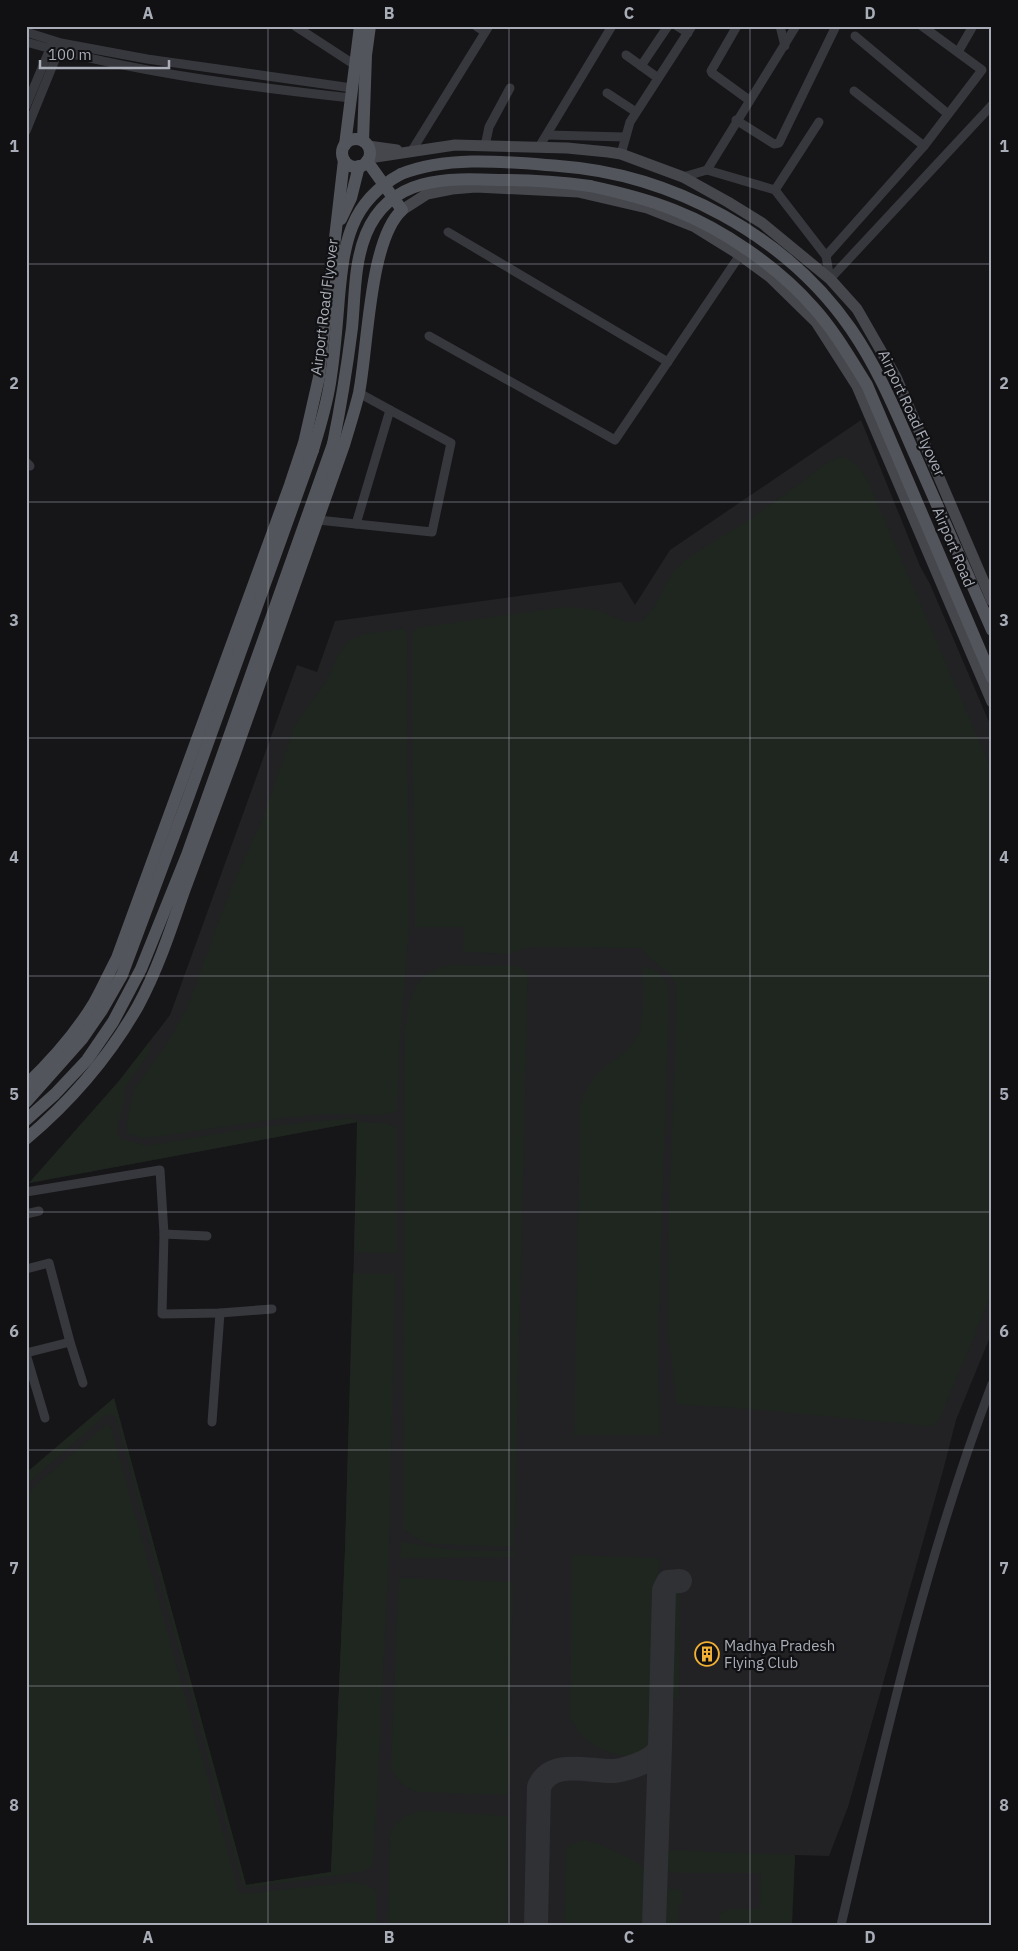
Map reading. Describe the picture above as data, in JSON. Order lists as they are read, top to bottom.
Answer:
{
  "streets": {
    "main road": ["Airport Road Flyover", "Airport Road"]
  },
  "crossings": [
    ["Airport Road Flyover", "Airport Road"]
  ],
  "places": {
    "building": ["Madhya Pradesh Flying Club"]
  },
  "scale_bar": "100 m",
  "grid": {
    "columns": [
      "A",
      "B",
      "C",
      "D"
    ],
    "rows": [
      "1",
      "2",
      "3",
      "4",
      "5",
      "6",
      "7",
      "8"
    ]
  }
}
